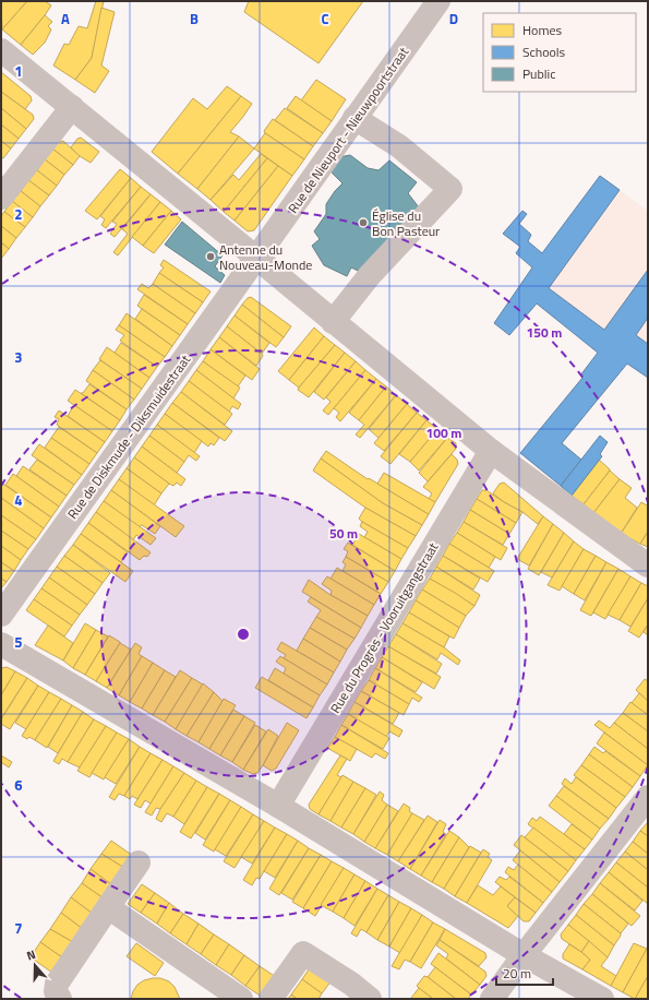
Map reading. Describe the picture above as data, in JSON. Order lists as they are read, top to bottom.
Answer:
{
  "streets": {
    "street": ["Rue de Nieuport - Nieuwpoortstraat", "Rue de Diskmude - Diksmuidestraat", "Rue du Progrès - Vooruitgangstraat"]
  },
  "crossings": [
    ["Rue de Nieuport - Nieuwpoortstraat", "Rue de Diskmude - Diksmuidestraat"]
  ],
  "places": ["Église du Bon Pasteur", "Antenne du Nouveau-Monde"],
  "legend": ["Homes", "Schools", "Public"],
  "scale_bar": "20 m",
  "north": "top",
  "grid": {
    "columns": [
      "A",
      "B",
      "C",
      "D"
    ],
    "rows": [
      "1",
      "2",
      "3",
      "4",
      "5",
      "6",
      "7"
    ]
  },
  "rings": ["150 m", "100 m", "50 m"]
}
